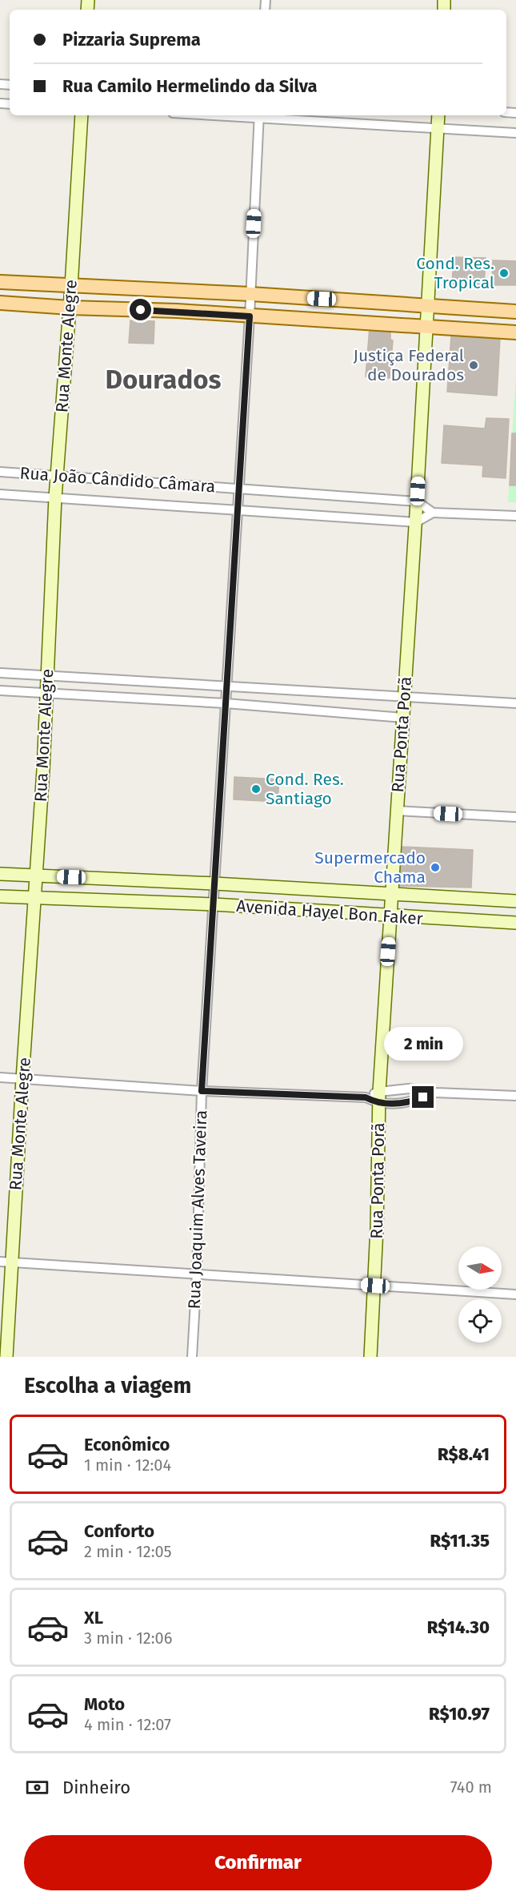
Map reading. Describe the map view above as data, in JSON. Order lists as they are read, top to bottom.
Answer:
{
  "streets": {
    "street": [
      "Rua Monte Alegre",
      "Rua João Cândido Câmara",
      "Rua Ponta Porã",
      "Avenida Hayel Bon Faker",
      "Rua Joaquim Alves Taveira"
    ]
  },
  "crossings": [
    ["Rua Monte Alegre", "Rua João Cândido Câmara"],
    ["Rua Monte Alegre", "Avenida Hayel Bon Faker"],
    ["Rua João Cândido Câmara", "Rua Ponta Porã"],
    ["Rua João Cândido Câmara", "Rua Joaquim Alves Taveira"],
    ["Rua Ponta Porã", "Avenida Hayel Bon Faker"],
    ["Avenida Hayel Bon Faker", "Rua Joaquim Alves Taveira"]
  ],
  "districts": ["Dourados"],
  "places": [
    "Cond. Res. Tropical",
    "Justiça Federal de Dourados",
    "Cond. Res. Santiago",
    "Supermercado Chama"
  ],
  "north": "right",
  "page": {
    "banner": ["Pizzaria Suprema", "Rua Camilo Hermelindo da Silva"],
    "bubble": "2 min",
    "heading": "Escolha a viagem",
    "list": [
      {
        "name": "Econômico",
        "note": "1 min · 12:04",
        "value": "R$8.41"
      },
      {
        "name": "Conforto",
        "note": "2 min · 12:05",
        "value": "R$11.35"
      },
      {
        "name": "XL",
        "note": "3 min · 12:06",
        "value": "R$14.30"
      },
      {
        "name": "Moto",
        "note": "4 min · 12:07",
        "value": "R$10.97"
      }
    ],
    "pay": ["Dinheiro", "740 m"],
    "buttons": "Confirmar"
  }
}
